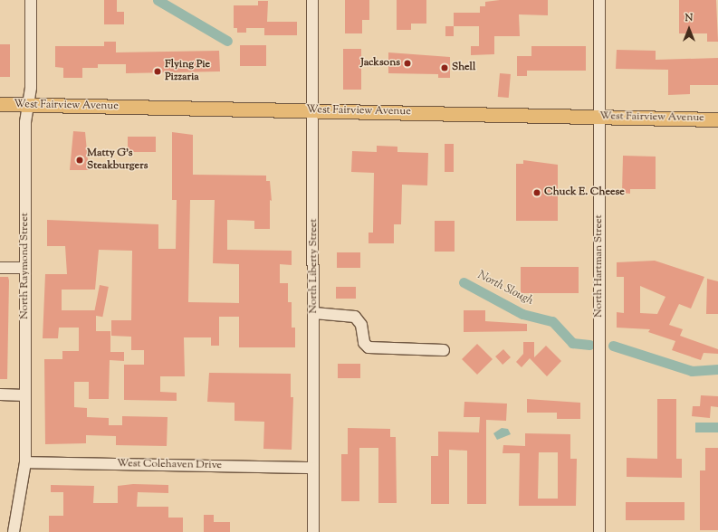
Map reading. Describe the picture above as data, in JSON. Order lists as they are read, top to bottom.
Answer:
{
  "streets": {
    "main road": ["West Fairview Avenue"],
    "street": [
      "North Raymond Street",
      "North Liberty Street",
      "North Hartman Street",
      "West Colehaven Drive"
    ]
  },
  "crossings": [
    ["West Fairview Avenue", "North Raymond Street"],
    ["West Fairview Avenue", "North Liberty Street"],
    ["West Fairview Avenue", "North Hartman Street"],
    ["North Raymond Street", "West Colehaven Drive"],
    ["North Liberty Street", "West Colehaven Drive"]
  ],
  "water": ["North Slough"],
  "places": [
    "Jacksons",
    "Shell",
    "Flying Pie Pizzaria",
    "Matty G's Steakburgers",
    "Chuck E. Cheese"
  ],
  "north": "top"
}
